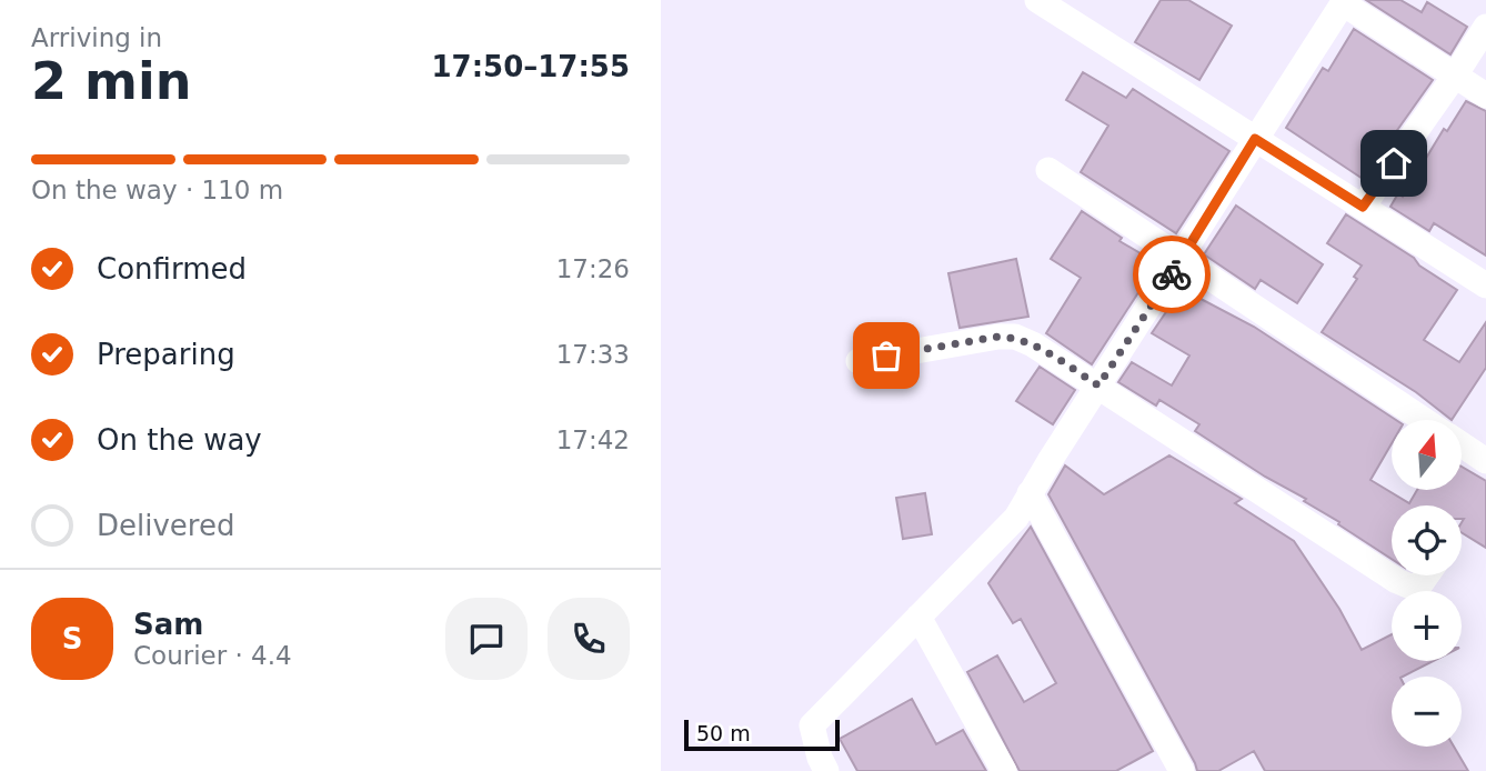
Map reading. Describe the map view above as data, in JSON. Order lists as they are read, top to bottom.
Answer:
{
  "scale_bar": "50 m",
  "north": "top",
  "page": {
    "heading": ["2 min", "Arriving in", "17:50–17:55"],
    "panel": ["Sam", "Courier · 4.4"],
    "bar": "On the way · 110 m",
    "list": [
      ["Confirmed", "17:26"],
      ["Preparing", "17:33"],
      ["On the way", "17:42"],
      "Delivered"
    ],
    "map_buttons": ["+", "−"],
    "round": "S",
    "scale": "50 m"
  }
}
